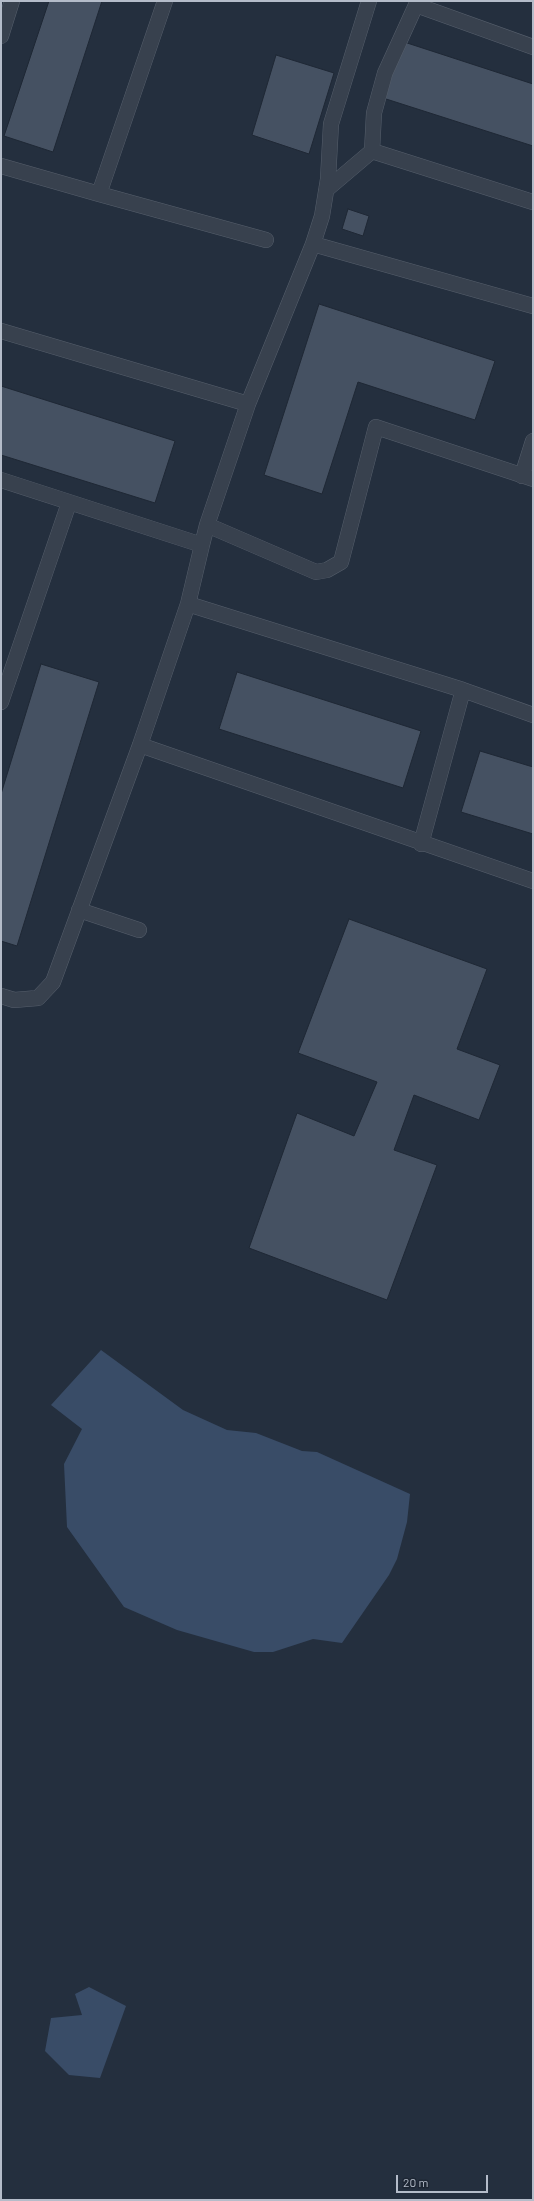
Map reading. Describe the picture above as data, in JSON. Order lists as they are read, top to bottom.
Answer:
{
  "scale_bar": "20 m"
}
